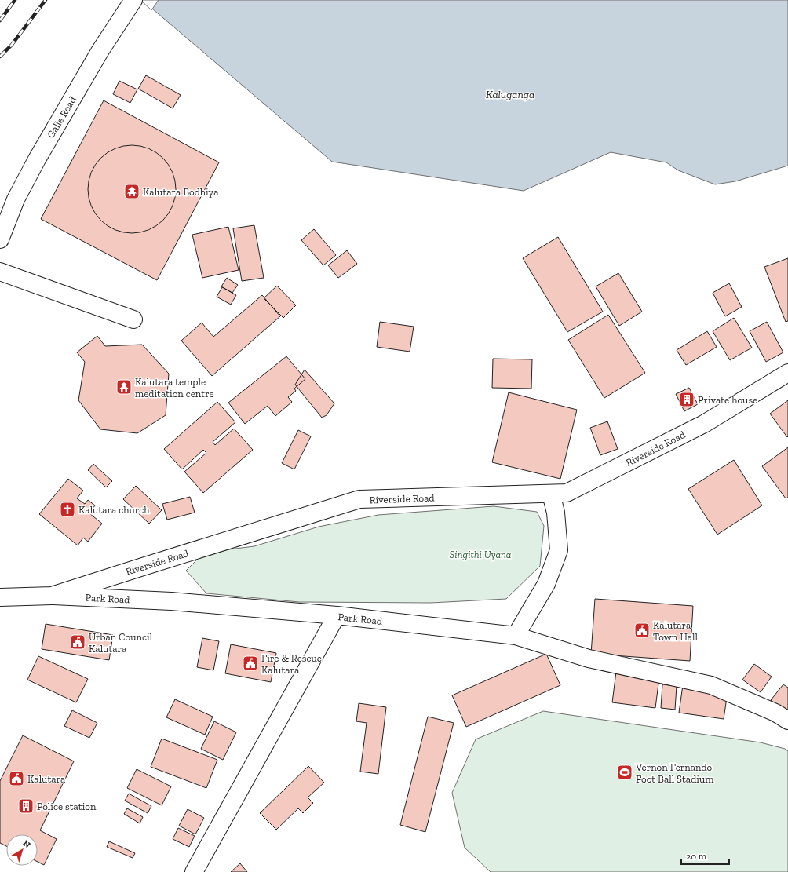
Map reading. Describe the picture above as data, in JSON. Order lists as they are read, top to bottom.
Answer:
{
  "streets": {
    "main road": ["Galle Road", "Riverside Road", "Park Road"]
  },
  "crossings": [
    ["Riverside Road", "Park Road"]
  ],
  "water": ["Kaluganga"],
  "parks": ["Singithi Uyana"],
  "places": {
    "temple": ["Kalutara Bodhiya", "Kalutara temple meditation centre"],
    "building": ["Private house", "Police station"],
    "church": ["Kalutara church"],
    "public building": [
      "Kalutara Town Hall",
      "Urban Council Kalutara",
      "Fire & Rescue Kalutara",
      "Kalutara"
    ],
    "sports": ["Vernon Fernando Foot Ball Stadium"]
  },
  "scale_bar": "20 m",
  "north": "top right"
}
